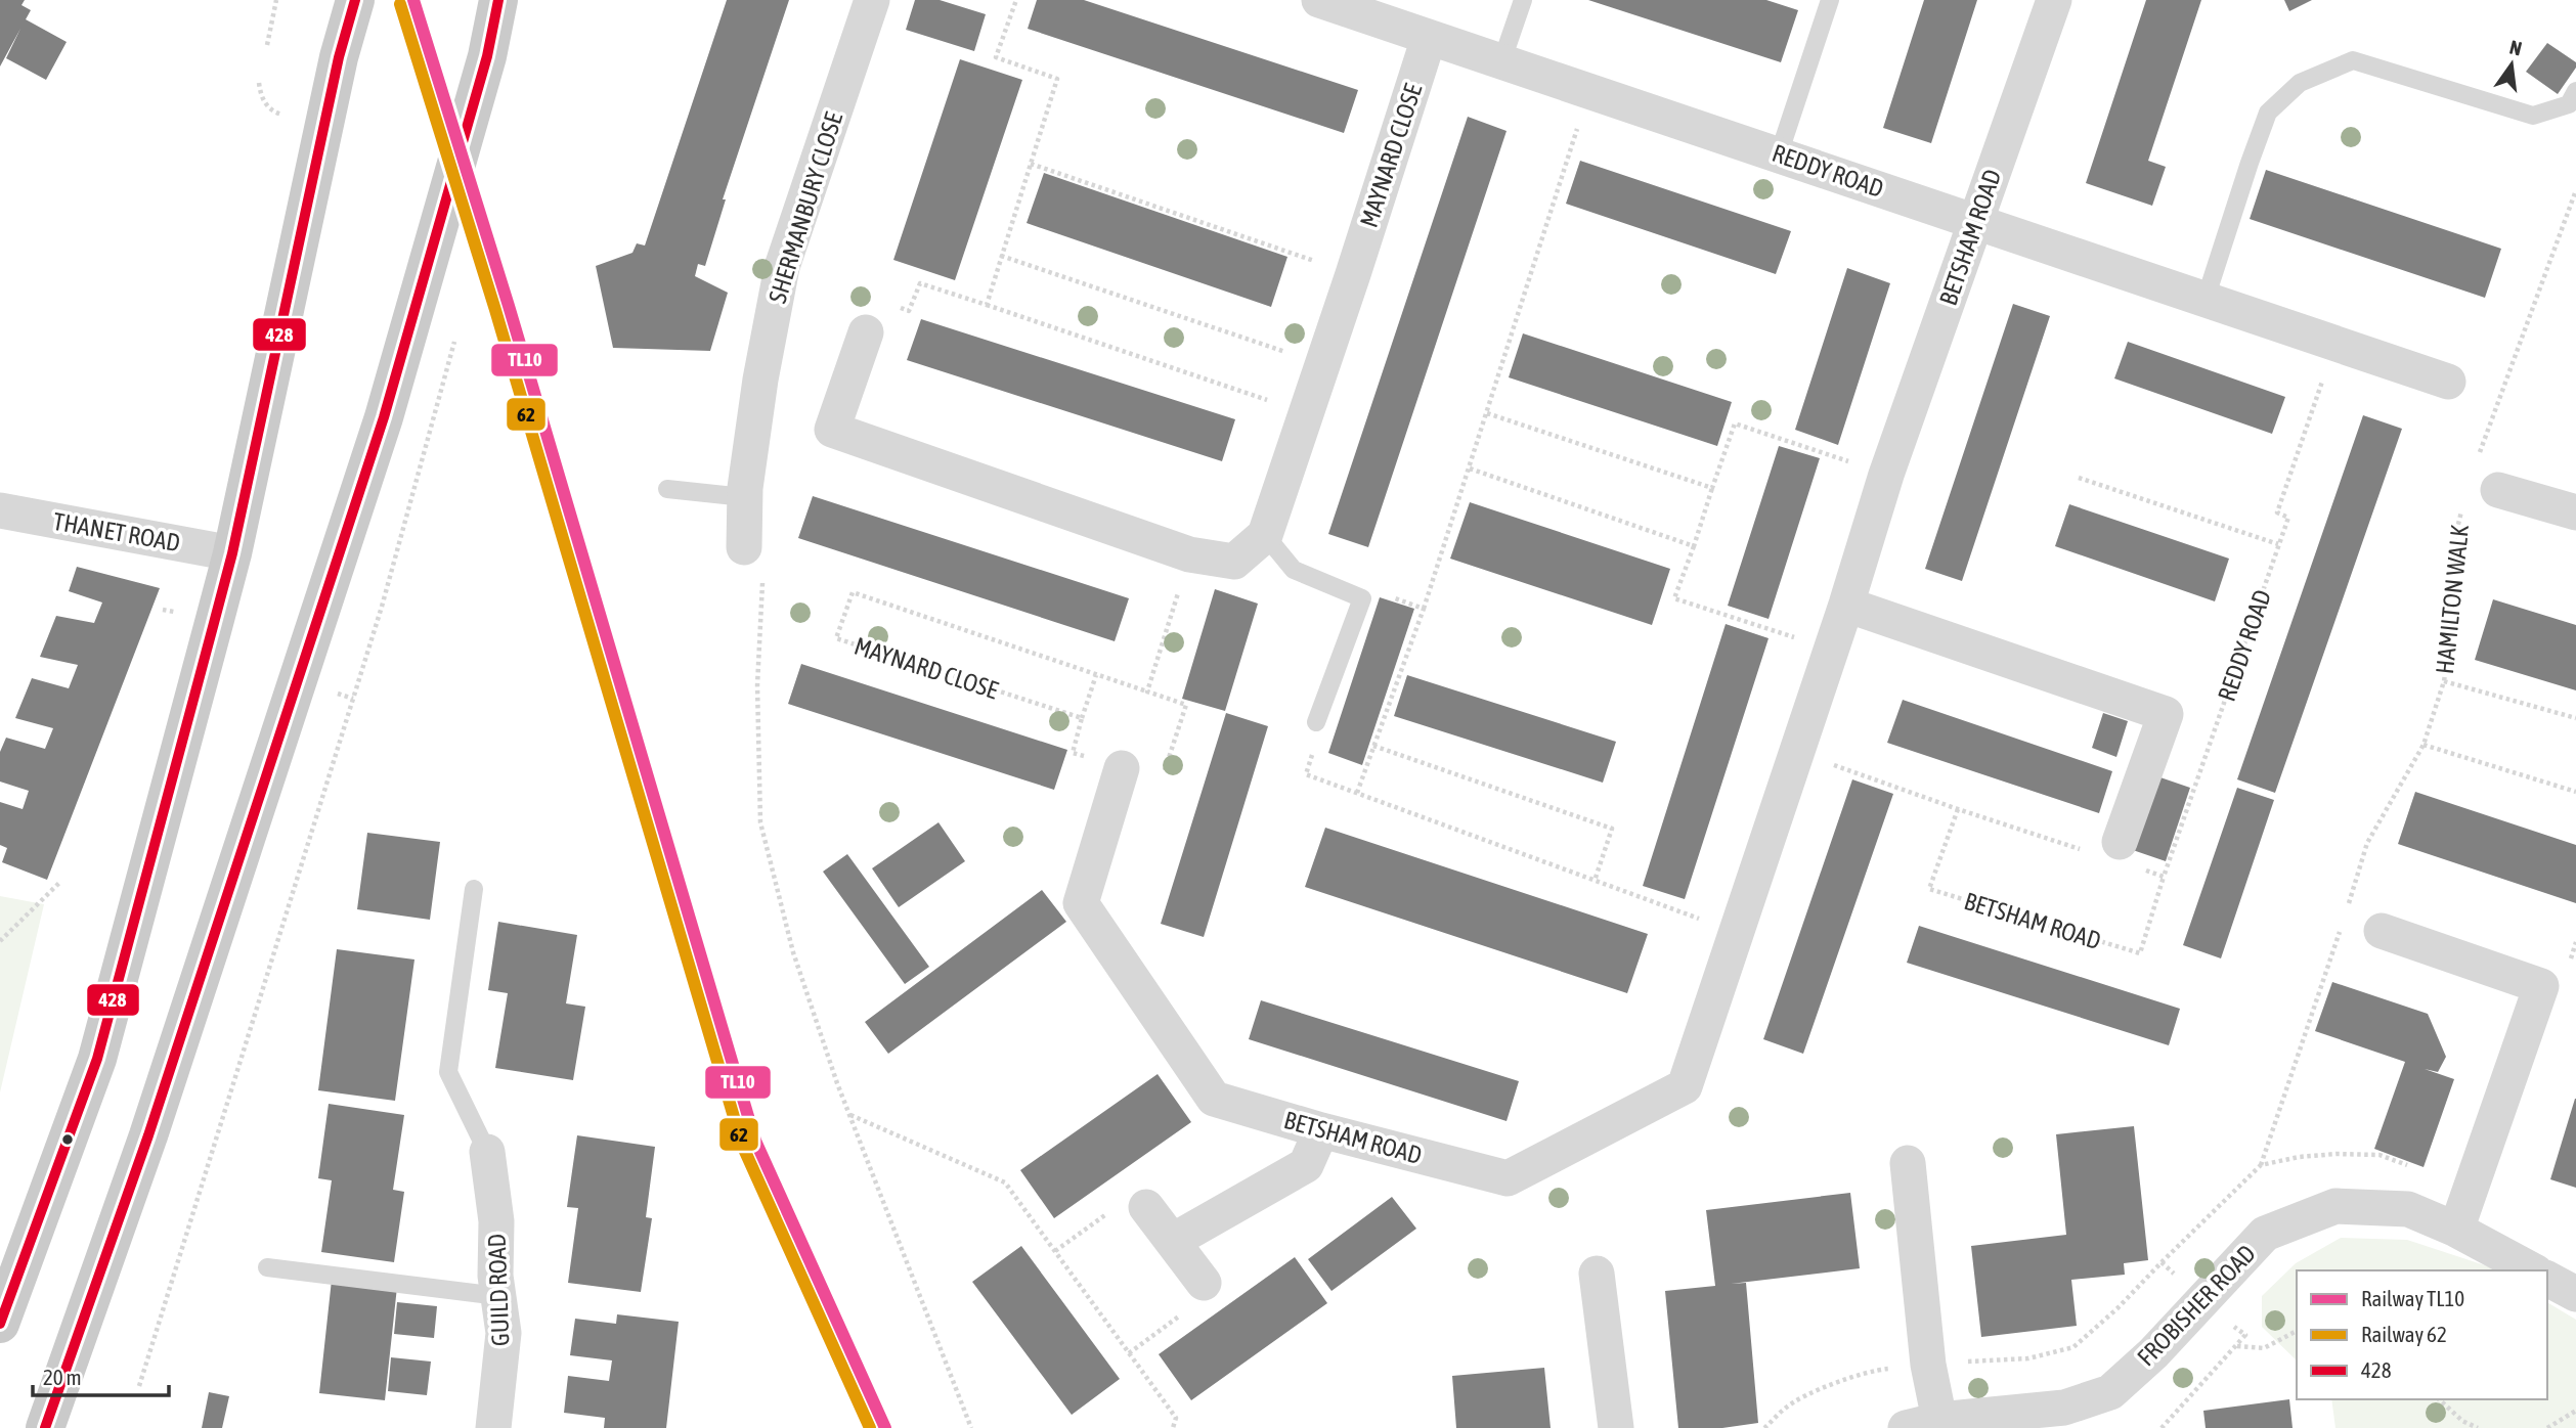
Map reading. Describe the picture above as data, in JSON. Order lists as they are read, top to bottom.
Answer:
{
  "streets": {
    "street": [
      "MAYNARD CLOSE",
      "REDDY ROAD",
      "SHERMANBURY CLOSE",
      "BETSHAM ROAD",
      "THANET ROAD",
      "GUILD ROAD",
      "FROBISHER ROAD"
    ],
    "path": ["HAMILTON WALK"]
  },
  "crossings": [
    ["MAYNARD CLOSE", "REDDY ROAD"],
    ["MAYNARD CLOSE", "BETSHAM ROAD"],
    ["REDDY ROAD", "BETSHAM ROAD"]
  ],
  "lines": ["rail line TL10", "transit line 428", "rail line 62"],
  "legend": ["Railway TL10", "Railway 62", "428"],
  "scale_bar": "20 m",
  "north": "top"
}
